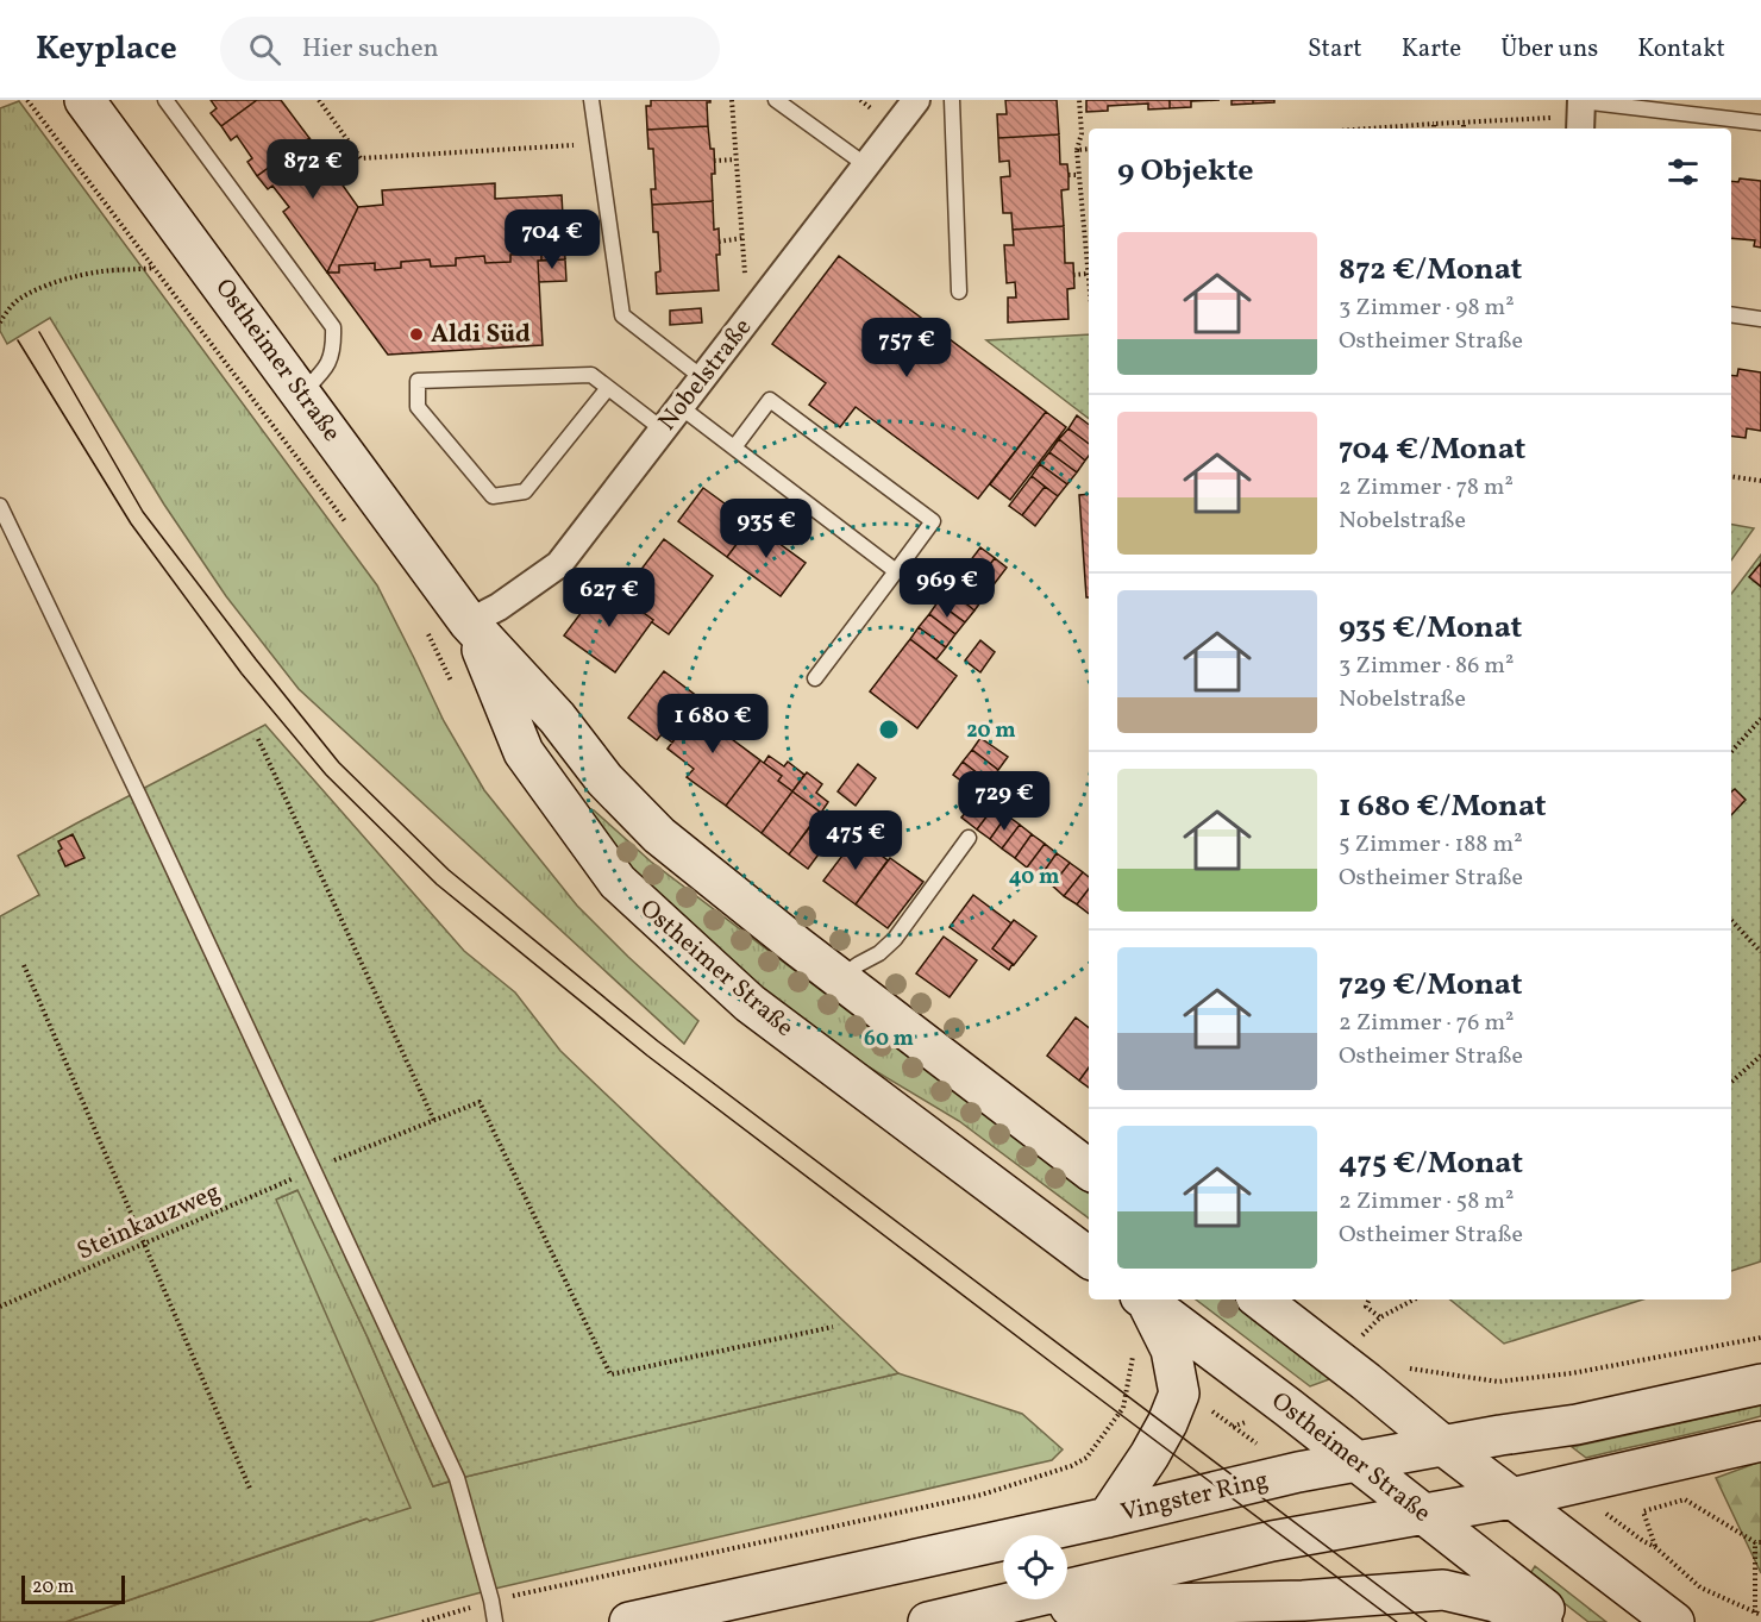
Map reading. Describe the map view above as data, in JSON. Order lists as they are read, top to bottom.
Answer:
{
  "streets": {
    "main road": ["Ostheimer Straße", "Vingster Ring"],
    "street": ["Nobelstraße"],
    "path": ["Steinkauzweg"]
  },
  "crossings": [
    ["Ostheimer Straße", "Nobelstraße"],
    ["Ostheimer Straße", "Vingster Ring"]
  ],
  "places": ["Aldi Süd"],
  "scale_bar": "20 m",
  "page": {
    "header": "Keyplace",
    "search": "Hier suchen",
    "nav": [
      "Start",
      "Karte",
      "Über uns",
      "Kontakt"
    ],
    "heading": "9 Objekte",
    "price": [
      "872 €",
      "704 €",
      "757 €",
      "935 €",
      "969 €",
      "627 €",
      "1 680 €",
      "729 €",
      "475 €"
    ],
    "list": [
      {
        "name": "872 €/Monat",
        "note": "3 Zimmer · 98 m² · Ostheimer Straße"
      },
      {
        "name": "704 €/Monat",
        "note": "2 Zimmer · 78 m² · Nobelstraße"
      },
      {
        "name": "935 €/Monat",
        "note": "3 Zimmer · 86 m² · Nobelstraße"
      },
      {
        "name": "1 680 €/Monat",
        "note": "5 Zimmer · 188 m² · Ostheimer Straße"
      },
      {
        "name": "729 €/Monat",
        "note": "2 Zimmer · 76 m² · Ostheimer Straße"
      },
      {
        "name": "475 €/Monat",
        "note": "2 Zimmer · 58 m² · Ostheimer Straße"
      }
    ],
    "scale": "20 m"
  },
  "rings": ["20 m", "40 m", "60 m"]
}
